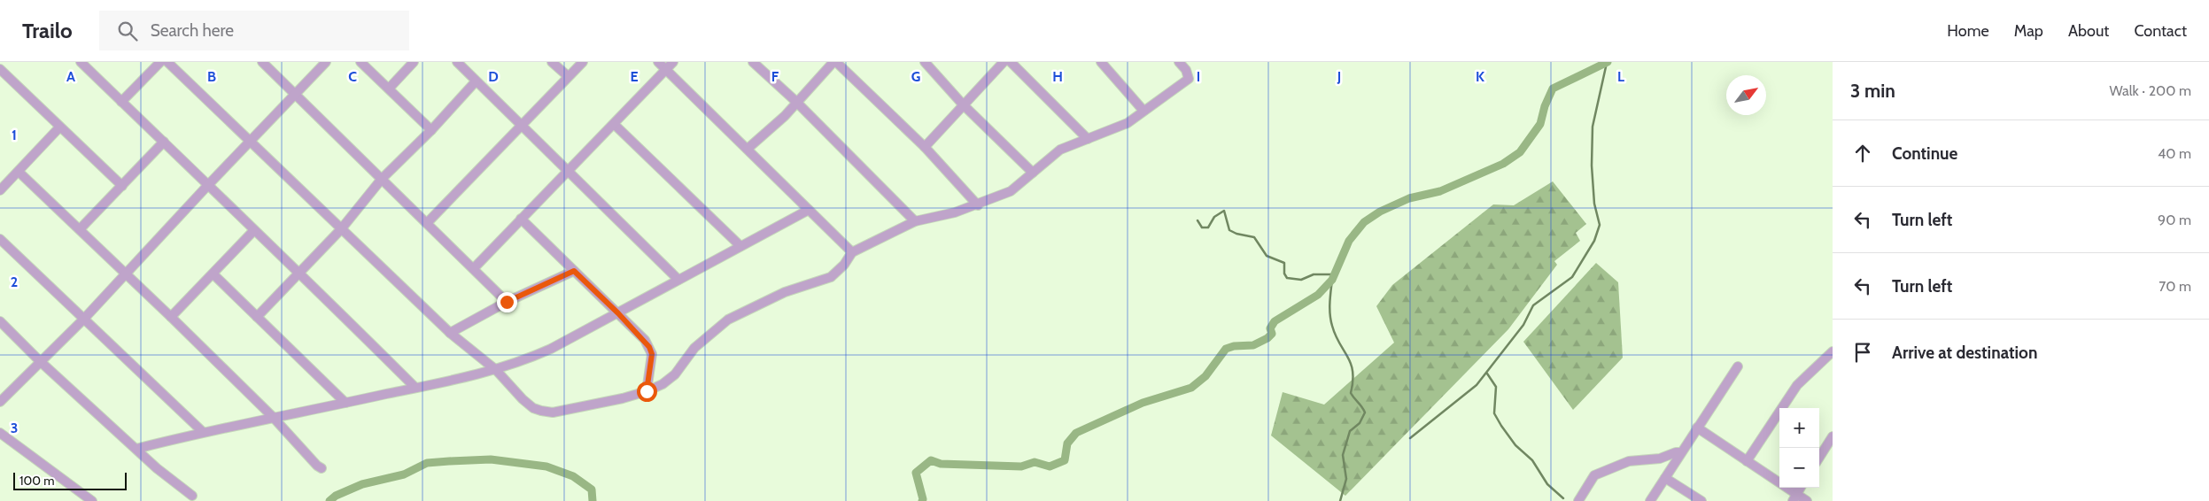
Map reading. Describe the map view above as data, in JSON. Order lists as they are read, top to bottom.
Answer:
{
  "scale_bar": "100 m",
  "north": "top right",
  "page": {
    "header": "Trailo",
    "search": "Search here",
    "nav": [
      "Home",
      "Map",
      "About",
      "Contact"
    ],
    "heading": ["3 min", "Walk · 200 m"],
    "list": [
      ["Continue", "40 m"],
      ["Turn left", "90 m"],
      ["Turn left", "70 m"],
      "Arrive at destination"
    ],
    "map_buttons": ["+", "−"],
    "scale": "100 m"
  },
  "grid": {
    "columns": [
      "A",
      "B",
      "C",
      "D",
      "E",
      "F",
      "G",
      "H",
      "I",
      "J",
      "K",
      "L"
    ],
    "rows": ["1", "2", "3"]
  }
}
